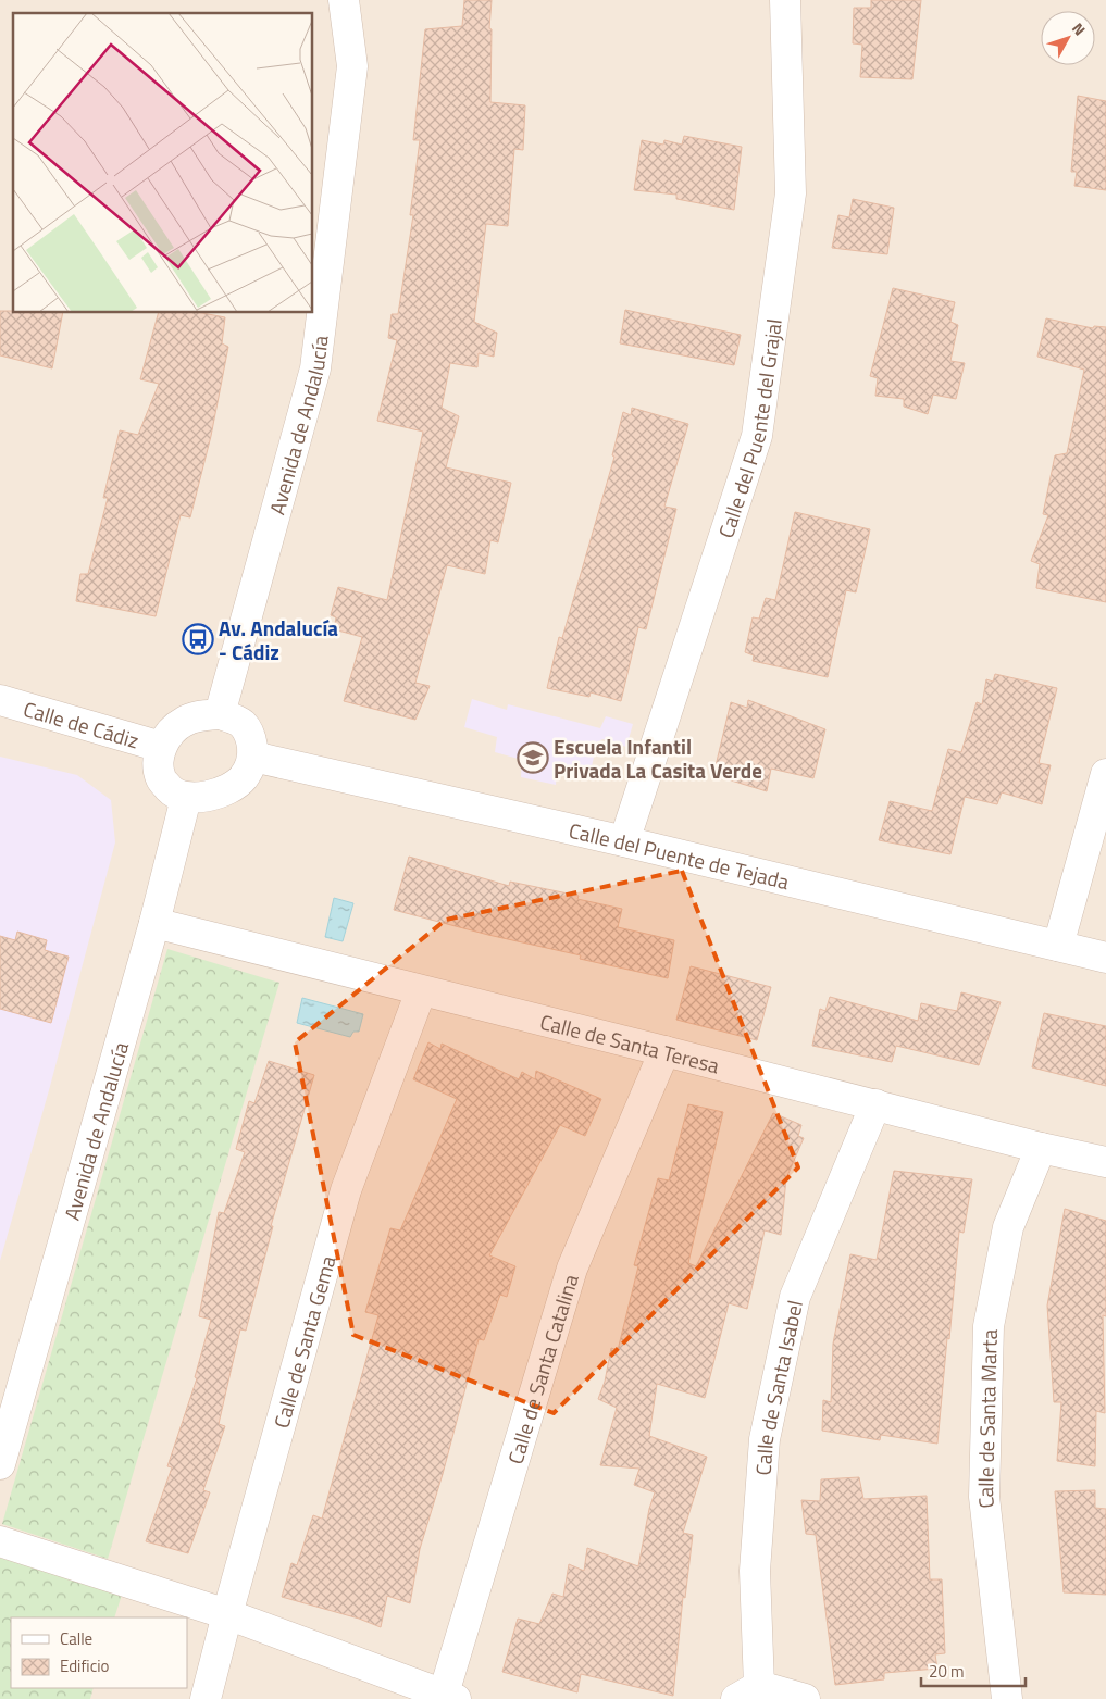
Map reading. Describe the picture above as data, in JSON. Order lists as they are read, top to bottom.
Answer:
{
  "streets": {
    "street": [
      "Avenida de Andalucía",
      "Calle del Puente del Grajal",
      "Calle de Cádiz",
      "Calle del Puente de Tejada",
      "Calle de Santa Teresa",
      "Calle de Santa Gema",
      "Calle de Santa Catalina",
      "Calle de Santa Isabel",
      "Calle de Santa Marta"
    ]
  },
  "crossings": [
    ["Avenida de Andalucía", "Calle de Cádiz"],
    ["Avenida de Andalucía", "Calle del Puente de Tejada"],
    ["Avenida de Andalucía", "Calle de Santa Teresa"],
    ["Calle del Puente del Grajal", "Calle del Puente de Tejada"],
    ["Calle de Cádiz", "Calle del Puente de Tejada"],
    ["Calle de Santa Teresa", "Calle de Santa Gema"],
    ["Calle de Santa Teresa", "Calle de Santa Catalina"],
    ["Calle de Santa Teresa", "Calle de Santa Isabel"],
    ["Calle de Santa Teresa", "Calle de Santa Marta"]
  ],
  "places": {
    "bus stop": ["Av. Andalucía - Cádiz"],
    "school or university": ["Escuela Infantil Privada La Casita Verde"]
  },
  "legend": ["Calle", "Edificio"],
  "scale_bar": "20 m",
  "north": "top right"
}
